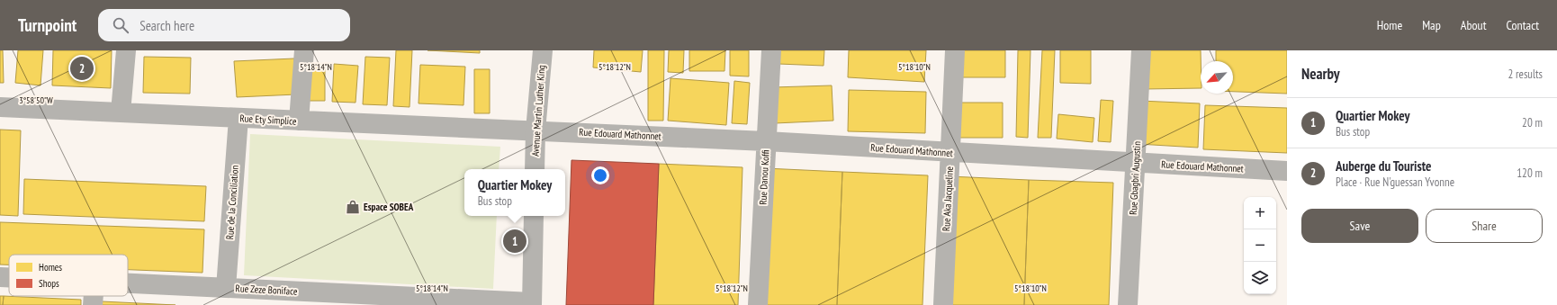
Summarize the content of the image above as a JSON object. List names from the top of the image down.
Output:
{
  "streets": {
    "street": [
      "Avenue Martin Luther King",
      "Rue Ety Simplice",
      "Rue Edouard Mathonnet",
      "Rue Danou Koffi",
      "Rue Gbagbri Augustin",
      "Rue Aka Jacqueline",
      "Rue de la Conciliation",
      "Rue Zeze Boniface"
    ]
  },
  "crossings": [
    ["Avenue Martin Luther King", "Rue Ety Simplice"],
    ["Avenue Martin Luther King", "Rue Edouard Mathonnet"],
    ["Rue Ety Simplice", "Rue Edouard Mathonnet"],
    ["Rue Ety Simplice", "Rue de la Conciliation"],
    ["Rue Edouard Mathonnet", "Rue Danou Koffi"],
    ["Rue Edouard Mathonnet", "Rue Gbagbri Augustin"],
    ["Rue Edouard Mathonnet", "Rue Aka Jacqueline"],
    ["Rue de la Conciliation", "Rue Zeze Boniface"]
  ],
  "places": {
    "shop": ["Espace SOBEA"]
  },
  "legend": ["Homes", "Shops"],
  "north": "bottom left",
  "page": {
    "header": "Turnpoint",
    "search": "Search here",
    "nav": [
      "Home",
      "Map",
      "About",
      "Contact"
    ],
    "heading": ["Nearby", "2 results"],
    "pins": ["2", "1"],
    "list": [
      {
        "mark": "1",
        "name": "Quartier Mokey",
        "note": "Bus stop",
        "value": "20 m"
      },
      {
        "mark": "2",
        "name": "Auberge du Touriste",
        "note": "Place · Rue N'guessan Yvonne",
        "value": "120 m"
      }
    ],
    "popup": ["Quartier Mokey", "Bus stop"],
    "map_buttons": ["+", "−"],
    "buttons": ["Save", "Share"]
  },
  "coordinates": [
    "5°18'14\"N",
    "5°18'12\"N",
    "5°18'10\"N",
    "3°58'50\"W"
  ]
}
